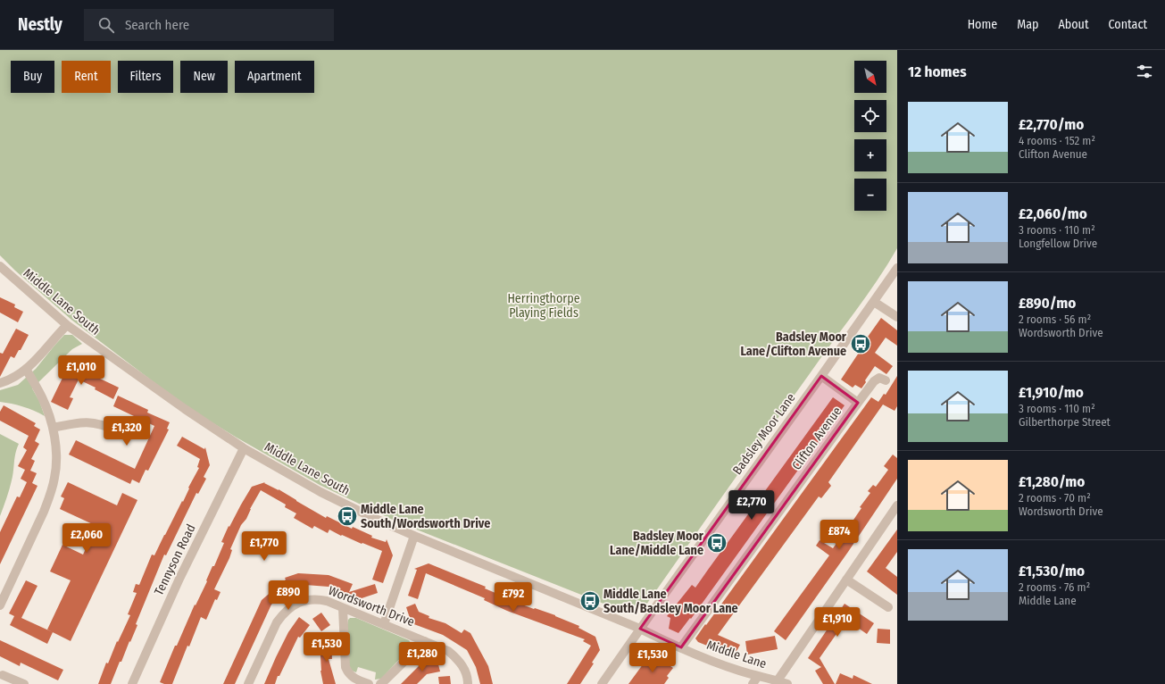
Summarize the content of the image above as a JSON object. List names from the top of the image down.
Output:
{
  "streets": {
    "street": [
      "Middle Lane South",
      "Badsley Moor Lane",
      "Clifton Avenue",
      "Tennyson Road",
      "Wordsworth Drive",
      "Middle Lane"
    ]
  },
  "crossings": [
    ["Middle Lane South", "Badsley Moor Lane"],
    ["Middle Lane South", "Tennyson Road"],
    ["Middle Lane South", "Middle Lane"],
    ["Badsley Moor Lane", "Clifton Avenue"],
    ["Badsley Moor Lane", "Middle Lane"],
    ["Clifton Avenue", "Middle Lane"]
  ],
  "parks": ["Herringthorpe Playing Fields"],
  "places": {
    "bus stop": [
      "Badsley Moor Lane/Clifton Avenue",
      "Middle Lane South/Wordsworth Drive",
      "Badsley Moor Lane/Middle Lane",
      "Middle Lane South/Badsley Moor Lane"
    ]
  },
  "north": "bottom right",
  "page": {
    "header": "Nestly",
    "search": "Search here",
    "nav": [
      "Home",
      "Map",
      "About",
      "Contact"
    ],
    "heading": "12 homes",
    "map_buttons": ["+", "−"],
    "chip": [
      "Buy",
      "Rent",
      "Filters",
      "New",
      "Apartment"
    ],
    "list": [
      {
        "name": "£2,770/mo",
        "note": "4 rooms · 152 m² · Clifton Avenue"
      },
      {
        "name": "£2,060/mo",
        "note": "3 rooms · 110 m² · Longfellow Drive"
      },
      {
        "name": "£890/mo",
        "note": "2 rooms · 56 m² · Wordsworth Drive"
      },
      {
        "name": "£1,910/mo",
        "note": "3 rooms · 110 m² · Gilberthorpe Street"
      },
      {
        "name": "£1,280/mo",
        "note": "2 rooms · 70 m² · Wordsworth Drive"
      },
      {
        "name": "£1,530/mo",
        "note": "2 rooms · 76 m² · Middle Lane"
      }
    ],
    "price": [
      "£1,010",
      "£1,320",
      "£2,770",
      "£874",
      "£2,060",
      "£1,770",
      "£890",
      "£792",
      "£1,910",
      "£1,530",
      "£1,280",
      "£1,530"
    ]
  }
}
